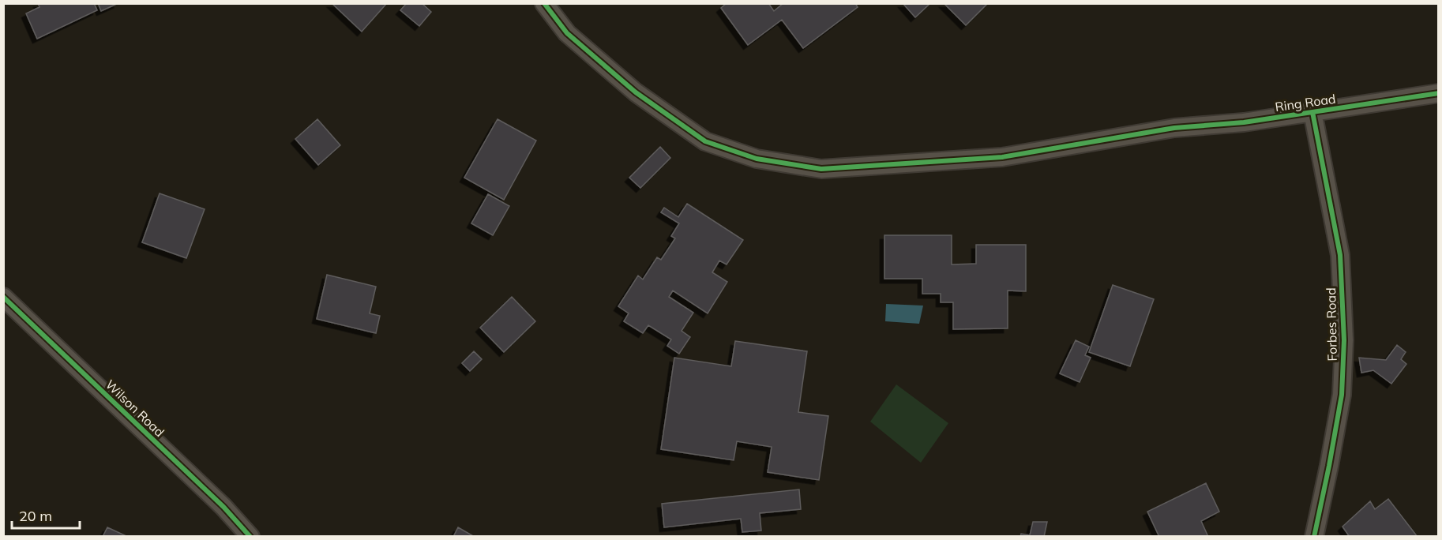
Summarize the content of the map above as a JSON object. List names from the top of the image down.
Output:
{
  "streets": {
    "street": ["Ring Road", "Forbes Road", "Wilson Road"]
  },
  "crossings": [
    ["Ring Road", "Forbes Road"]
  ],
  "scale_bar": "20 m"
}
